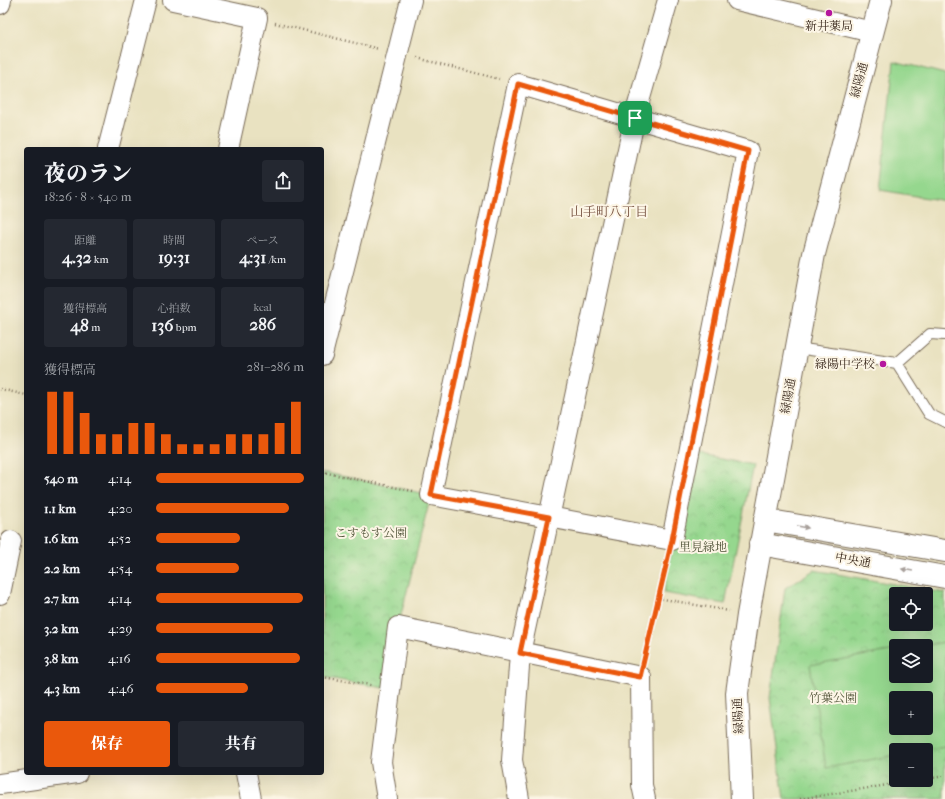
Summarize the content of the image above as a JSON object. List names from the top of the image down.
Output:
{
  "streets": {
    "street": ["緑陽通", "中央通"]
  },
  "crossings": [
    ["緑陽通", "中央通"]
  ],
  "districts": ["山手町八丁目"],
  "parks": ["こすもす公園", "里見緑地", "竹葉公園"],
  "places": ["新井薬局", "緑陽中学校"],
  "page": {
    "heading": ["夜のラン", "18:26 · 8 × 540 m"],
    "stats": [
      ["距離", "4.32 km"],
      ["時間", "19:31"],
      ["ペース", "4:31 /km"],
      ["獲得標高", "48 m"],
      ["心拍数", "136 bpm"],
      ["kcal", "286"]
    ],
    "chart": ["獲得標高", "281–286 m"],
    "list": [
      {
        "name": "540 m",
        "note": "4:14"
      },
      {
        "name": "1.1 km",
        "note": "4:20"
      },
      {
        "name": "1.6 km",
        "note": "4:52"
      },
      {
        "name": "2.2 km",
        "note": "4:54"
      },
      {
        "name": "2.7 km",
        "note": "4:14"
      },
      {
        "name": "3.2 km",
        "note": "4:29"
      },
      {
        "name": "3.8 km",
        "note": "4:16"
      },
      {
        "name": "4.3 km",
        "note": "4:46"
      }
    ],
    "map_buttons": ["+", "−"],
    "buttons": ["保存", "共有"]
  }
}
